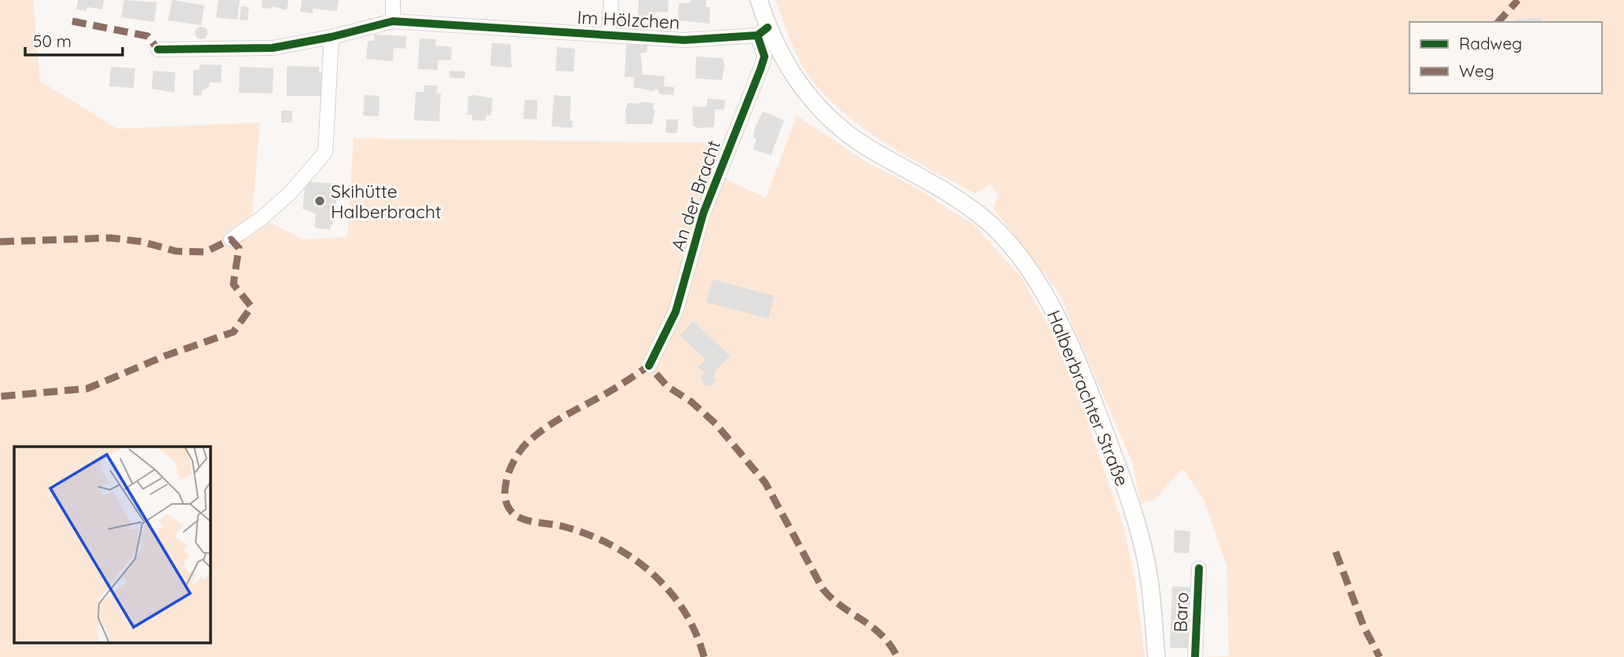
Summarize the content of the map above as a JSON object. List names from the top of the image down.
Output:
{
  "streets": {
    "main road": ["Halberbrachter Straße"],
    "street": ["Im Hölzchen", "An der Bracht", "Baro"]
  },
  "crossings": [
    ["Im Hölzchen", "An der Bracht"],
    ["Im Hölzchen", "Halberbrachter Straße"],
    ["An der Bracht", "Halberbrachter Straße"]
  ],
  "places": ["Skihütte Halberbracht"],
  "legend": ["Radweg", "Weg"],
  "scale_bar": "50 m"
}
